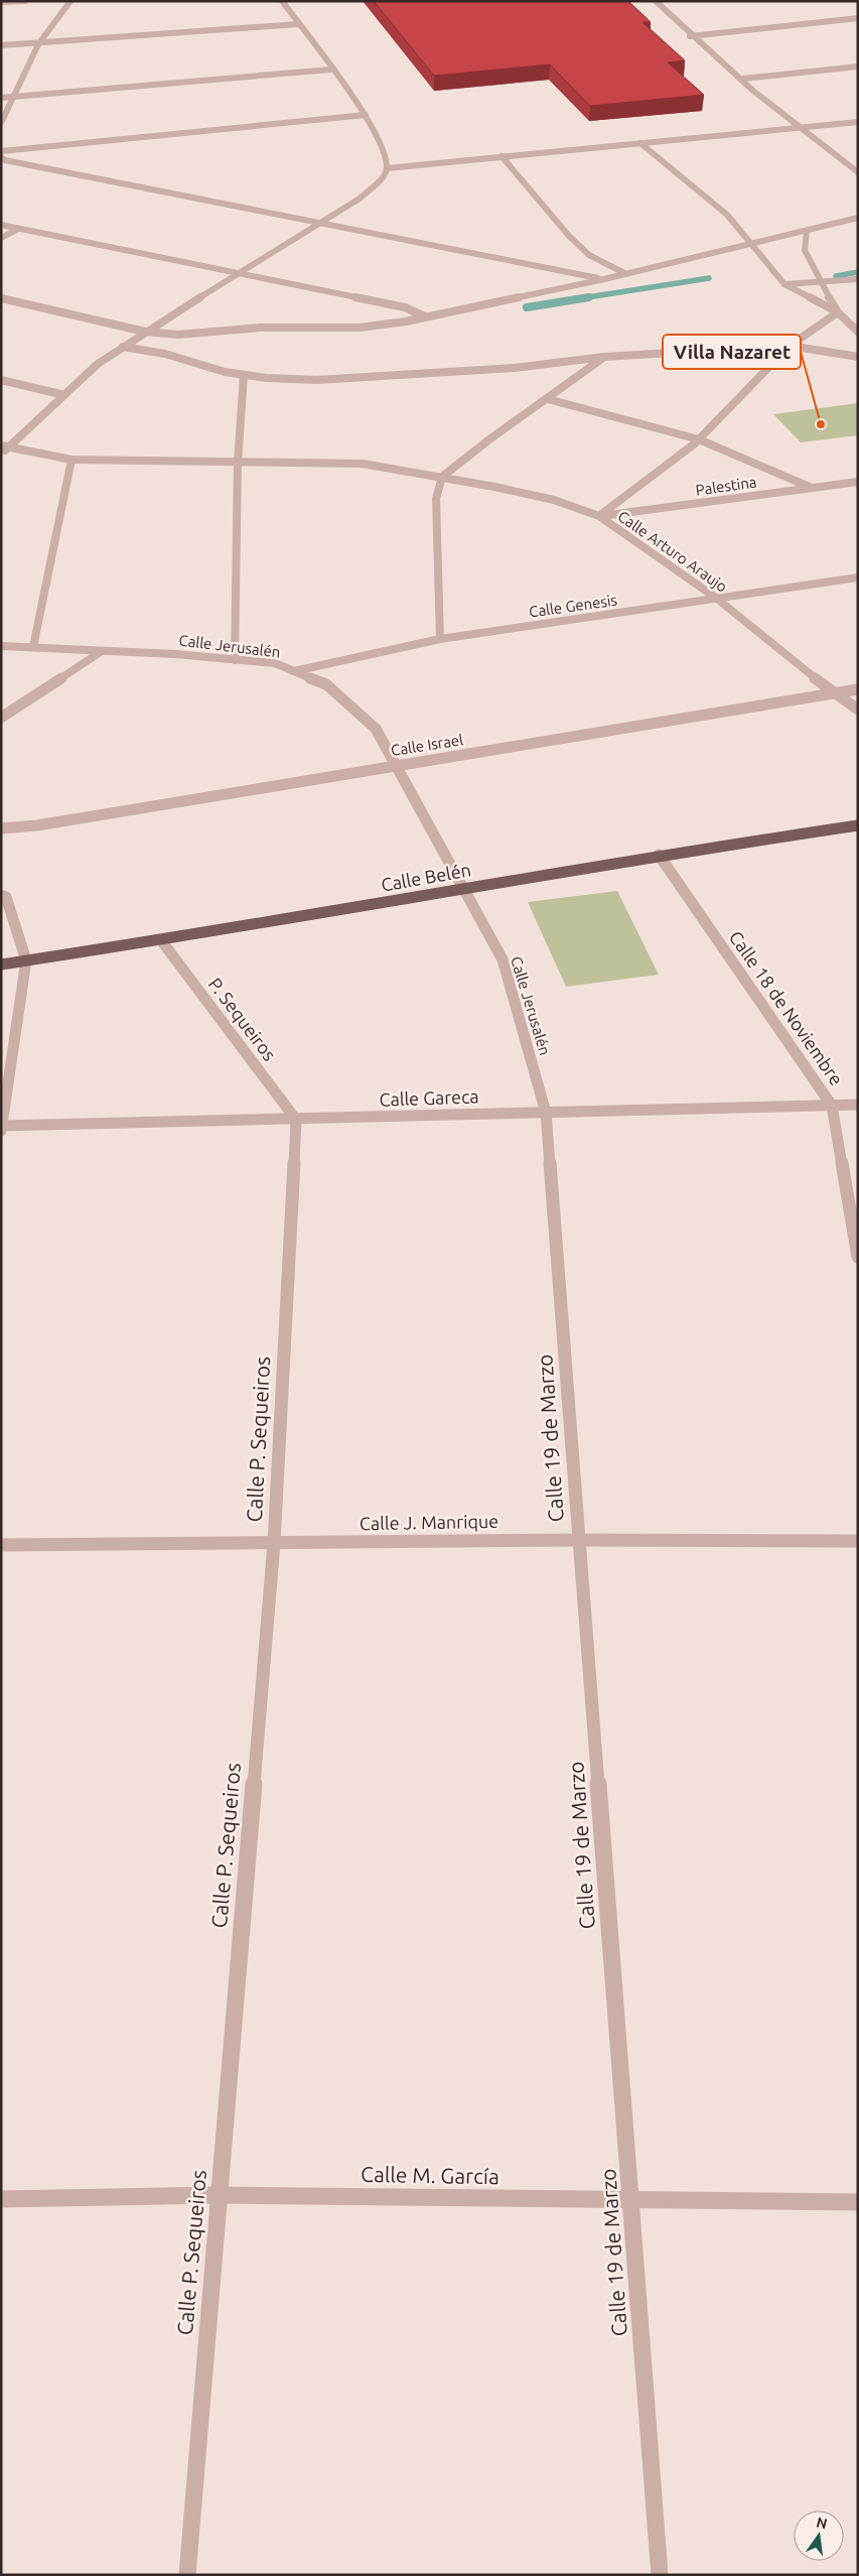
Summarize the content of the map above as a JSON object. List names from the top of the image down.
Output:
{
  "streets": {
    "main road": ["Calle Belén"],
    "street": [
      "Palestina",
      "Calle Arturo Araujo",
      "Calle Genesis",
      "Calle Jerusalén",
      "Calle Israel",
      "Calle 18 de Noviembre",
      "P. Sequeiros",
      "Calle Gareca",
      "Calle 19 de Marzo",
      "Calle P. Sequeiros",
      "Calle J. Manrique",
      "Calle M. García"
    ]
  },
  "crossings": [
    ["Palestina", "Calle Arturo Araujo"],
    ["Calle Arturo Araujo", "Calle Genesis"],
    ["Calle Arturo Araujo", "Calle Israel"],
    ["Calle Genesis", "Calle Jerusalén"],
    ["Calle Jerusalén", "Calle Israel"],
    ["Calle Jerusalén", "Calle Belén"],
    ["Calle Jerusalén", "Calle Gareca"],
    ["Calle Jerusalén", "Calle 19 de Marzo"],
    ["Calle Belén", "Calle 18 de Noviembre"],
    ["Calle Belén", "P. Sequeiros"],
    ["Calle 18 de Noviembre", "Calle Gareca"],
    ["P. Sequeiros", "Calle Gareca"],
    ["P. Sequeiros", "Calle P. Sequeiros"],
    ["Calle Gareca", "Calle 19 de Marzo"],
    ["Calle Gareca", "Calle P. Sequeiros"],
    ["Calle 19 de Marzo", "Calle J. Manrique"],
    ["Calle 19 de Marzo", "Calle M. García"],
    ["Calle P. Sequeiros", "Calle J. Manrique"],
    ["Calle P. Sequeiros", "Calle M. García"]
  ],
  "places": ["Villa Nazaret"],
  "north": "top"
}
